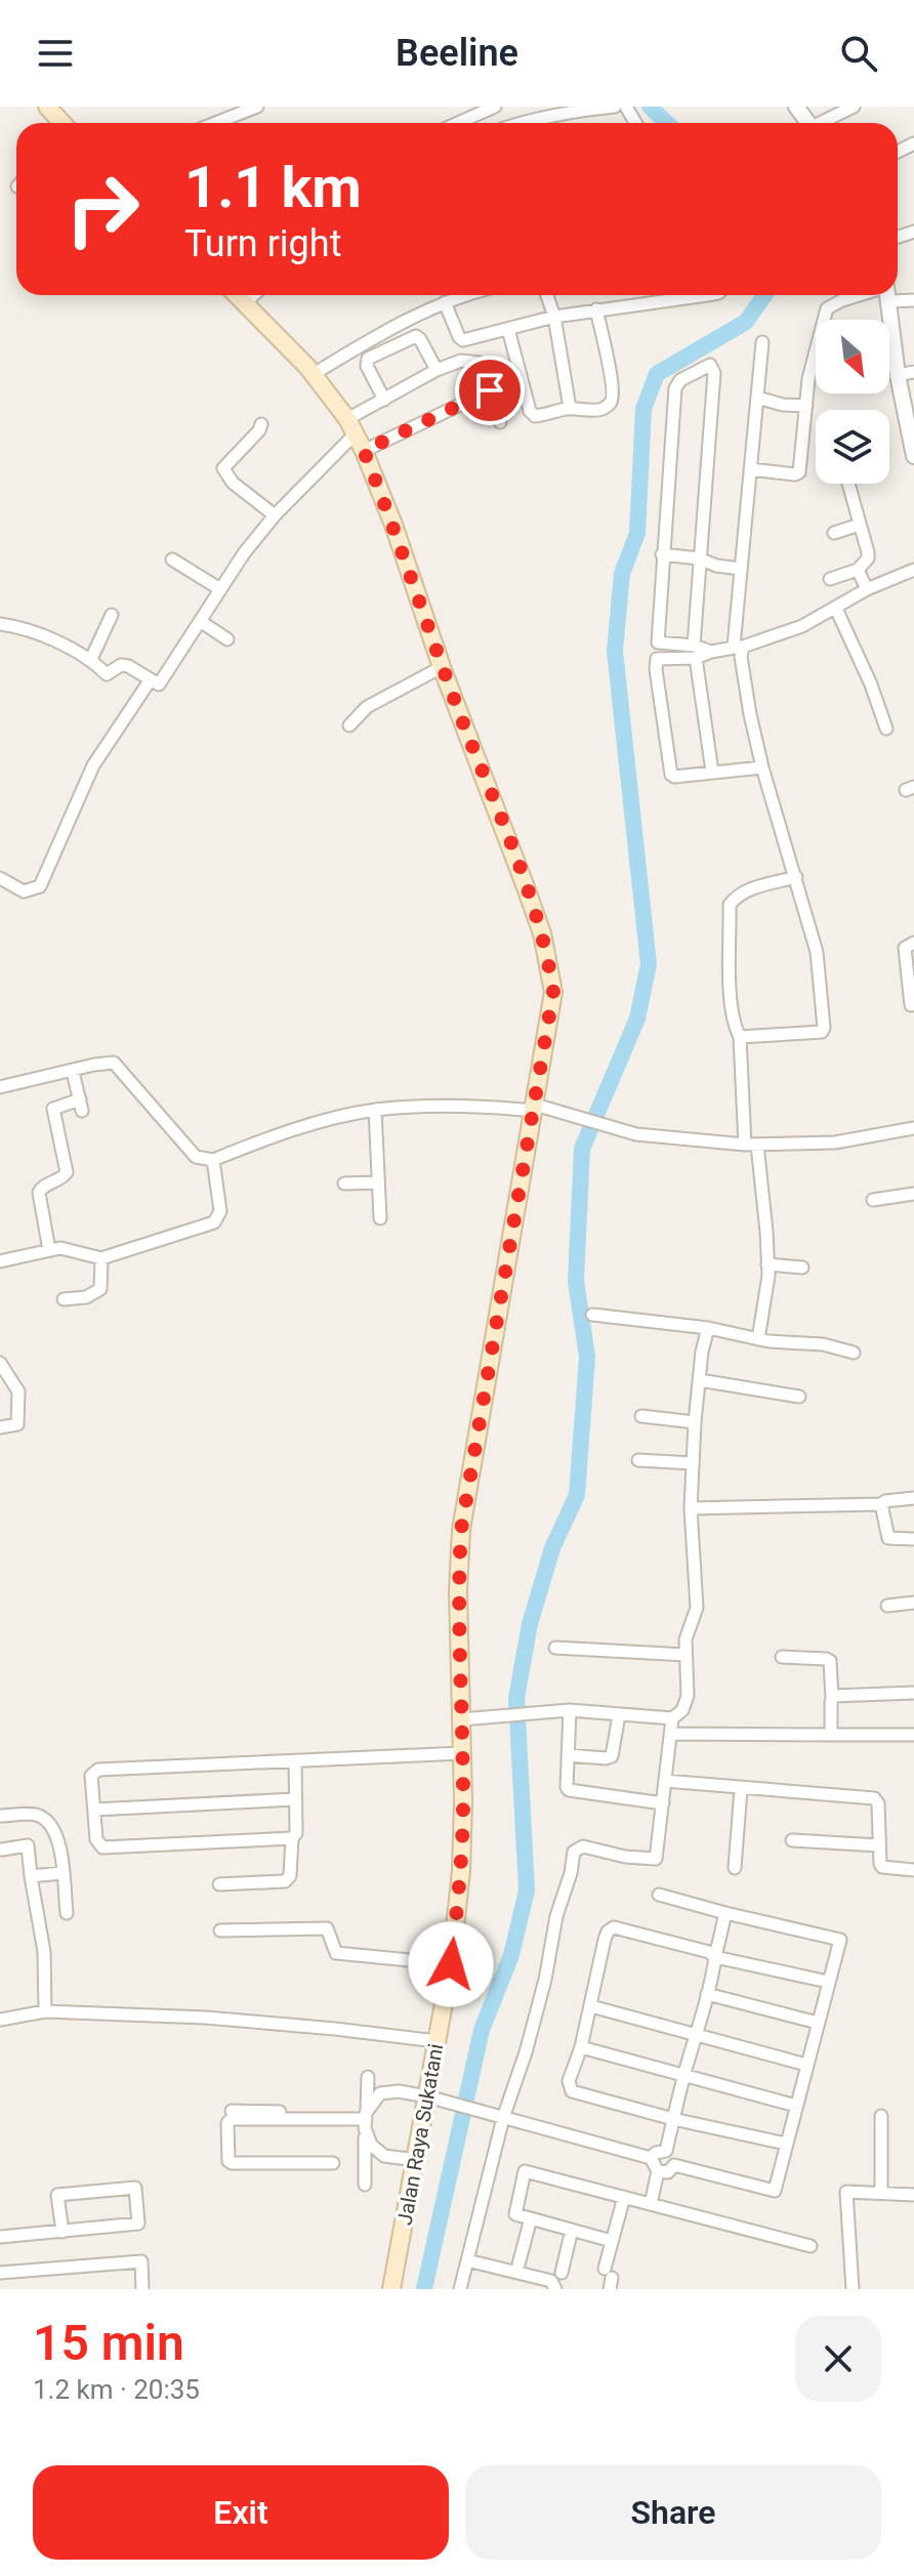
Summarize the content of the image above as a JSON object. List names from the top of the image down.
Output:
{
  "streets": {
    "main road": ["Jalan Raya Sukatani"]
  },
  "north": "bottom right",
  "page": {
    "header": "Beeline",
    "turn": ["1.1 km", "Turn right"],
    "heading": ["15 min", "1.2 km · 20:35"],
    "buttons": ["Exit", "Share"]
  }
}
